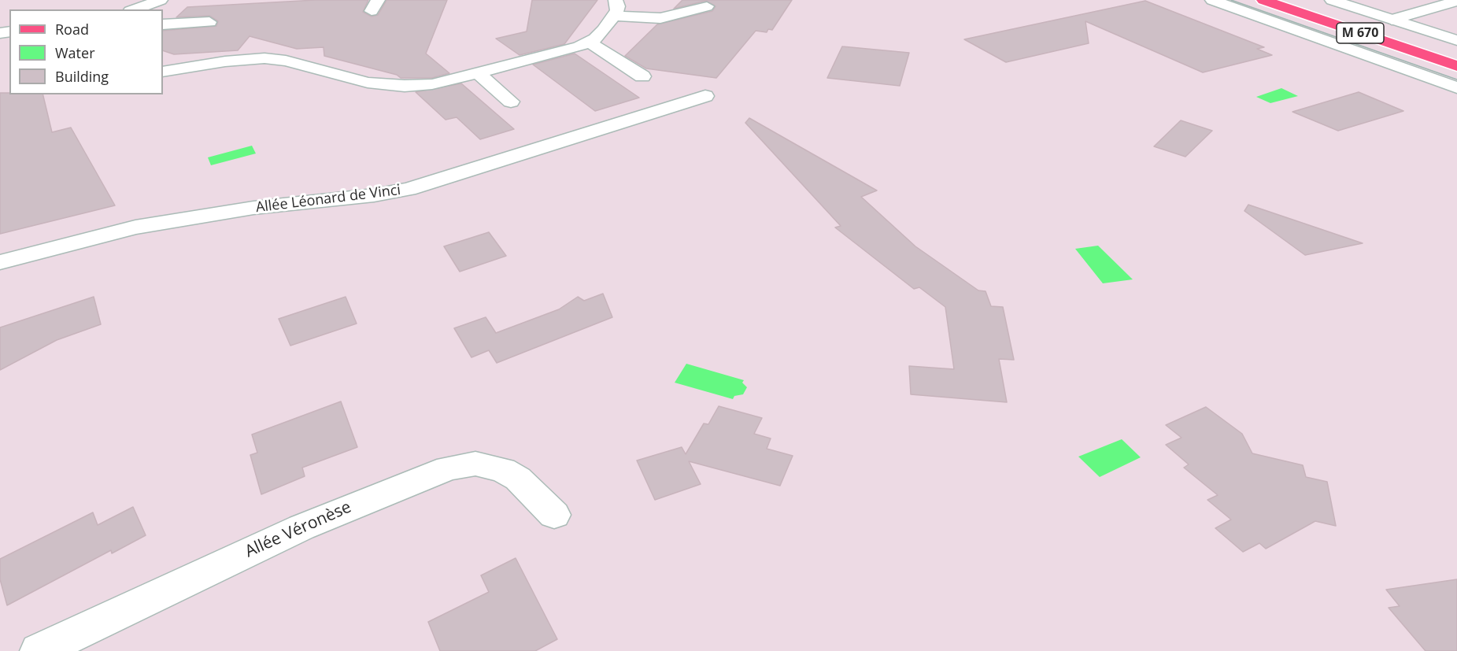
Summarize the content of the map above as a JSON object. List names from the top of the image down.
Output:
{
  "streets": {
    "main road": ["M 670"],
    "street": ["Allée Léonard de Vinci", "Allée Véronèse"]
  },
  "legend": ["Road", "Water", "Building"]
}
